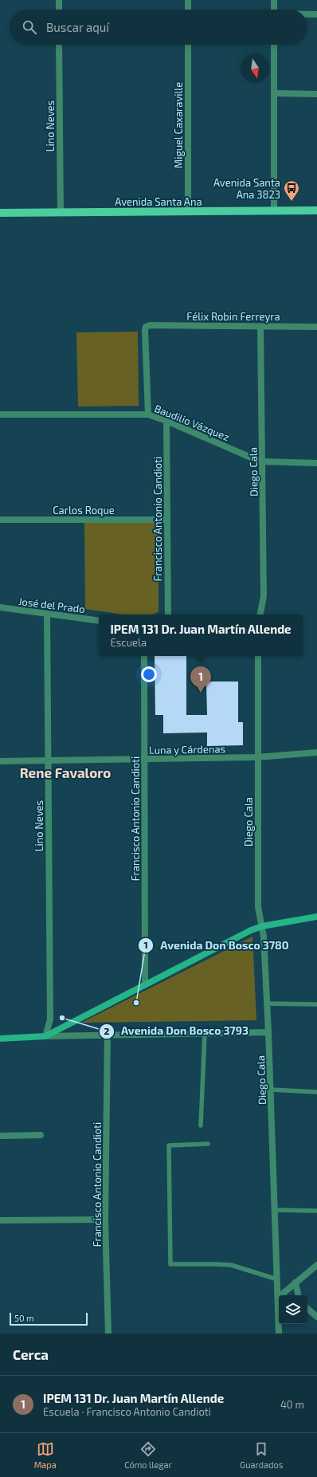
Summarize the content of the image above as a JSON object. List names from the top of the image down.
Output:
{
  "streets": {
    "main road": ["Avenida Santa Ana"],
    "street": [
      "Miguel Caxaraville",
      "Lino Neves",
      "Félix Robin Ferreyra",
      "Baudilio Vázquez",
      "Diego Cala",
      "Carlos Roque",
      "Francisco Antonio Candioti",
      "José del Prado",
      "Luna y Cárdenas"
    ]
  },
  "crossings": [
    ["Miguel Caxaraville", "Avenida Santa Ana"],
    ["Lino Neves", "Avenida Santa Ana"],
    ["Lino Neves", "José del Prado"],
    ["Lino Neves", "Luna y Cárdenas"],
    ["Félix Robin Ferreyra", "Baudilio Vázquez"],
    ["Félix Robin Ferreyra", "Diego Cala"],
    ["Baudilio Vázquez", "Diego Cala"],
    ["Baudilio Vázquez", "Francisco Antonio Candioti"],
    ["Diego Cala", "Luna y Cárdenas"],
    ["Carlos Roque", "Francisco Antonio Candioti"],
    ["Francisco Antonio Candioti", "Luna y Cárdenas"]
  ],
  "districts": ["Rene Favaloro"],
  "places": {
    "bus stop": ["Avenida Santa Ana 3823"],
    "other": ["Avenida Don Bosco 3780", "Avenida Don Bosco 3793"]
  },
  "scale_bar": "50 m",
  "north": "bottom",
  "page": {
    "search": "Buscar aquí",
    "popup": ["IPEM 131 Dr. Juan Martín Allende", "Escuela"],
    "pins": "1",
    "scale": "50 m",
    "heading": "Cerca",
    "list": [
      {
        "mark": "1",
        "name": "IPEM 131 Dr. Juan Martín Allende",
        "note": "Escuela · Francisco Antonio Candioti",
        "value": "40 m"
      }
    ],
    "nav": ["Mapa", "Cómo llegar", "Guardados"]
  }
}
